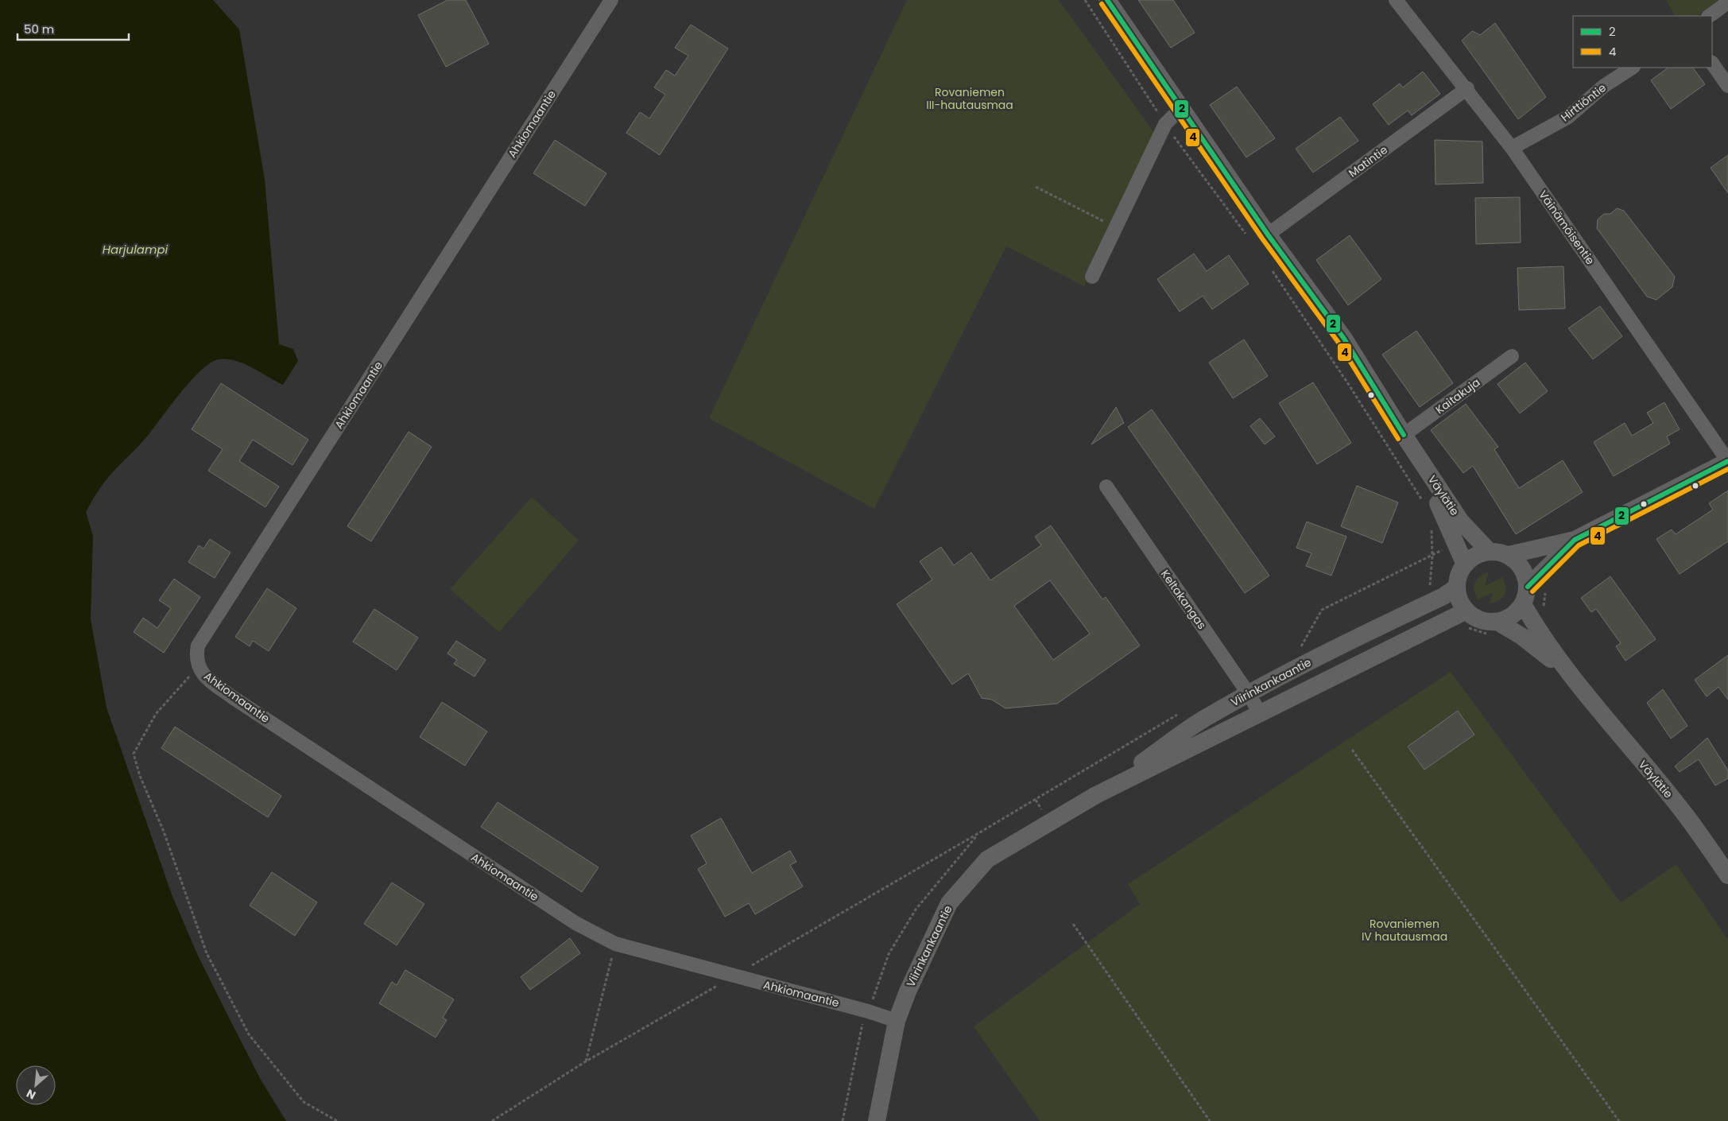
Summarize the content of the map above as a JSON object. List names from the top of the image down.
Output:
{
  "streets": {
    "street": [
      "Hirttiöntie",
      "Ahkiomaantie",
      "Matintie",
      "Väinämöisentie",
      "Kaitakuja",
      "Väylätie",
      "Keltakangas",
      "Viirinkankaantie"
    ]
  },
  "crossings": [
    ["Hirttiöntie", "Väinämöisentie"],
    ["Ahkiomaantie", "Viirinkankaantie"],
    ["Matintie", "Väinämöisentie"],
    ["Matintie", "Väylätie"],
    ["Kaitakuja", "Väylätie"],
    ["Väylätie", "Viirinkankaantie"],
    ["Keltakangas", "Viirinkankaantie"]
  ],
  "water": ["Harjulampi"],
  "parks": ["Rovaniemen III-hautausmaa", "Rovaniemen IV hautausmaa"],
  "lines": ["transit line 2", "transit line 4"],
  "legend": ["2", "4"],
  "scale_bar": "50 m",
  "north": "bottom left"
}
